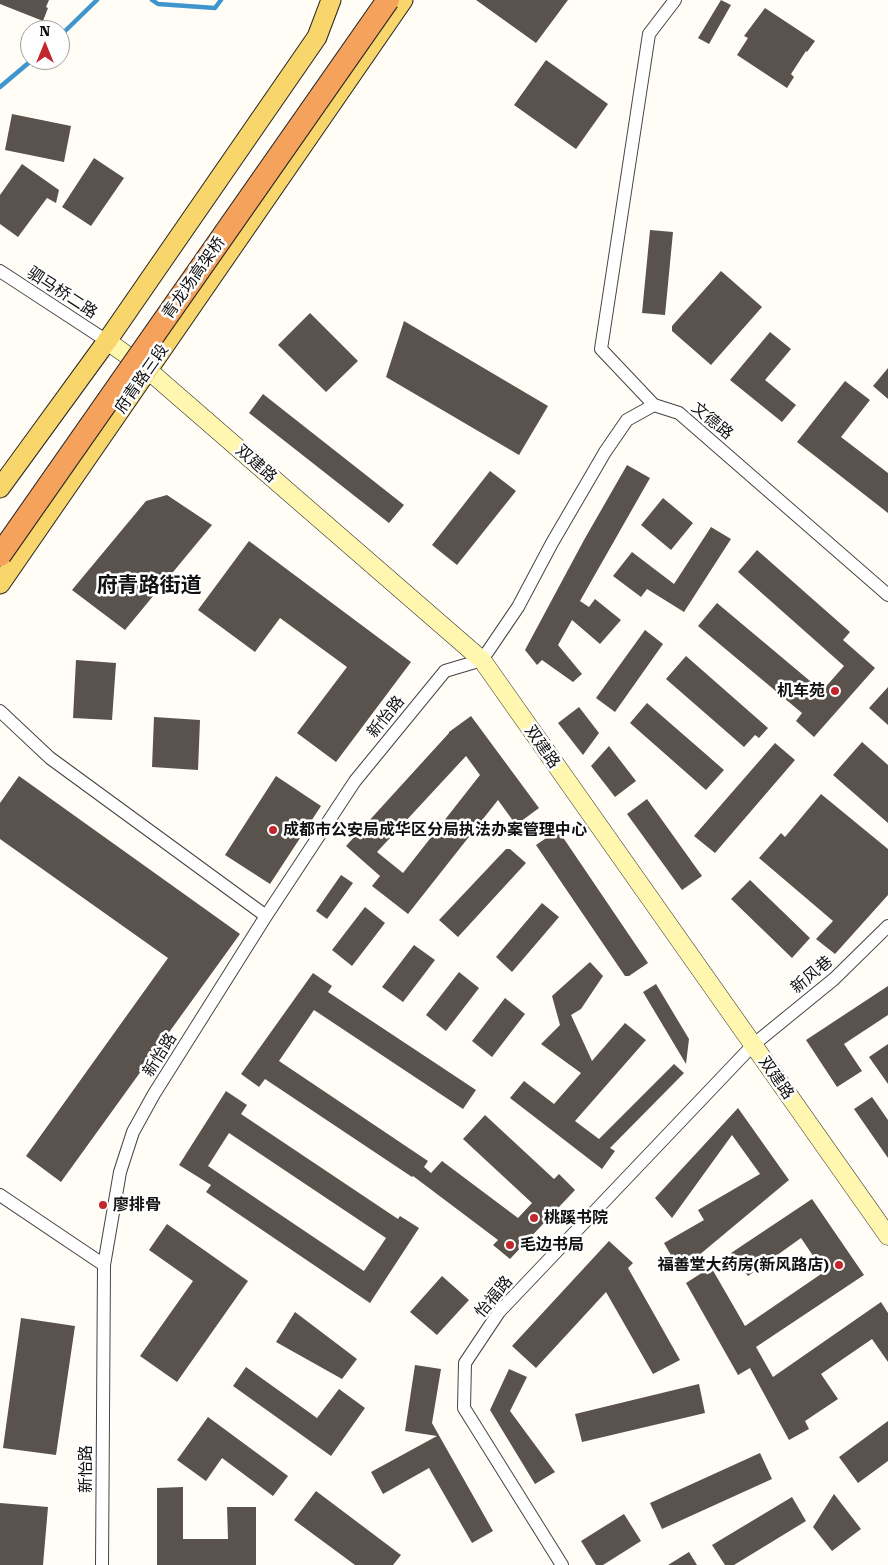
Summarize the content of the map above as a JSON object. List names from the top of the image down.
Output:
{
  "streets": {
    "highway": ["青龙场高架桥"],
    "main road": ["府青路三段"],
    "street": [
      "驷马桥二路",
      "文德路",
      "双建路",
      "新怡路",
      "新风巷",
      "怡福路"
    ]
  },
  "crossings": [
    ["驷马桥二路", "双建路"],
    ["府青路三段", "双建路"],
    ["双建路", "新怡路"],
    ["双建路", "新风巷"],
    ["双建路", "怡福路"],
    ["新风巷", "怡福路"]
  ],
  "districts": ["府青路街道"],
  "places": [
    "机车苑",
    "成都市公安局成华区分局执法办案管理中心",
    "廖排骨",
    "桃蹊书院",
    "毛边书局",
    "福善堂大药房(新风路店)"
  ],
  "north": "top"
}
